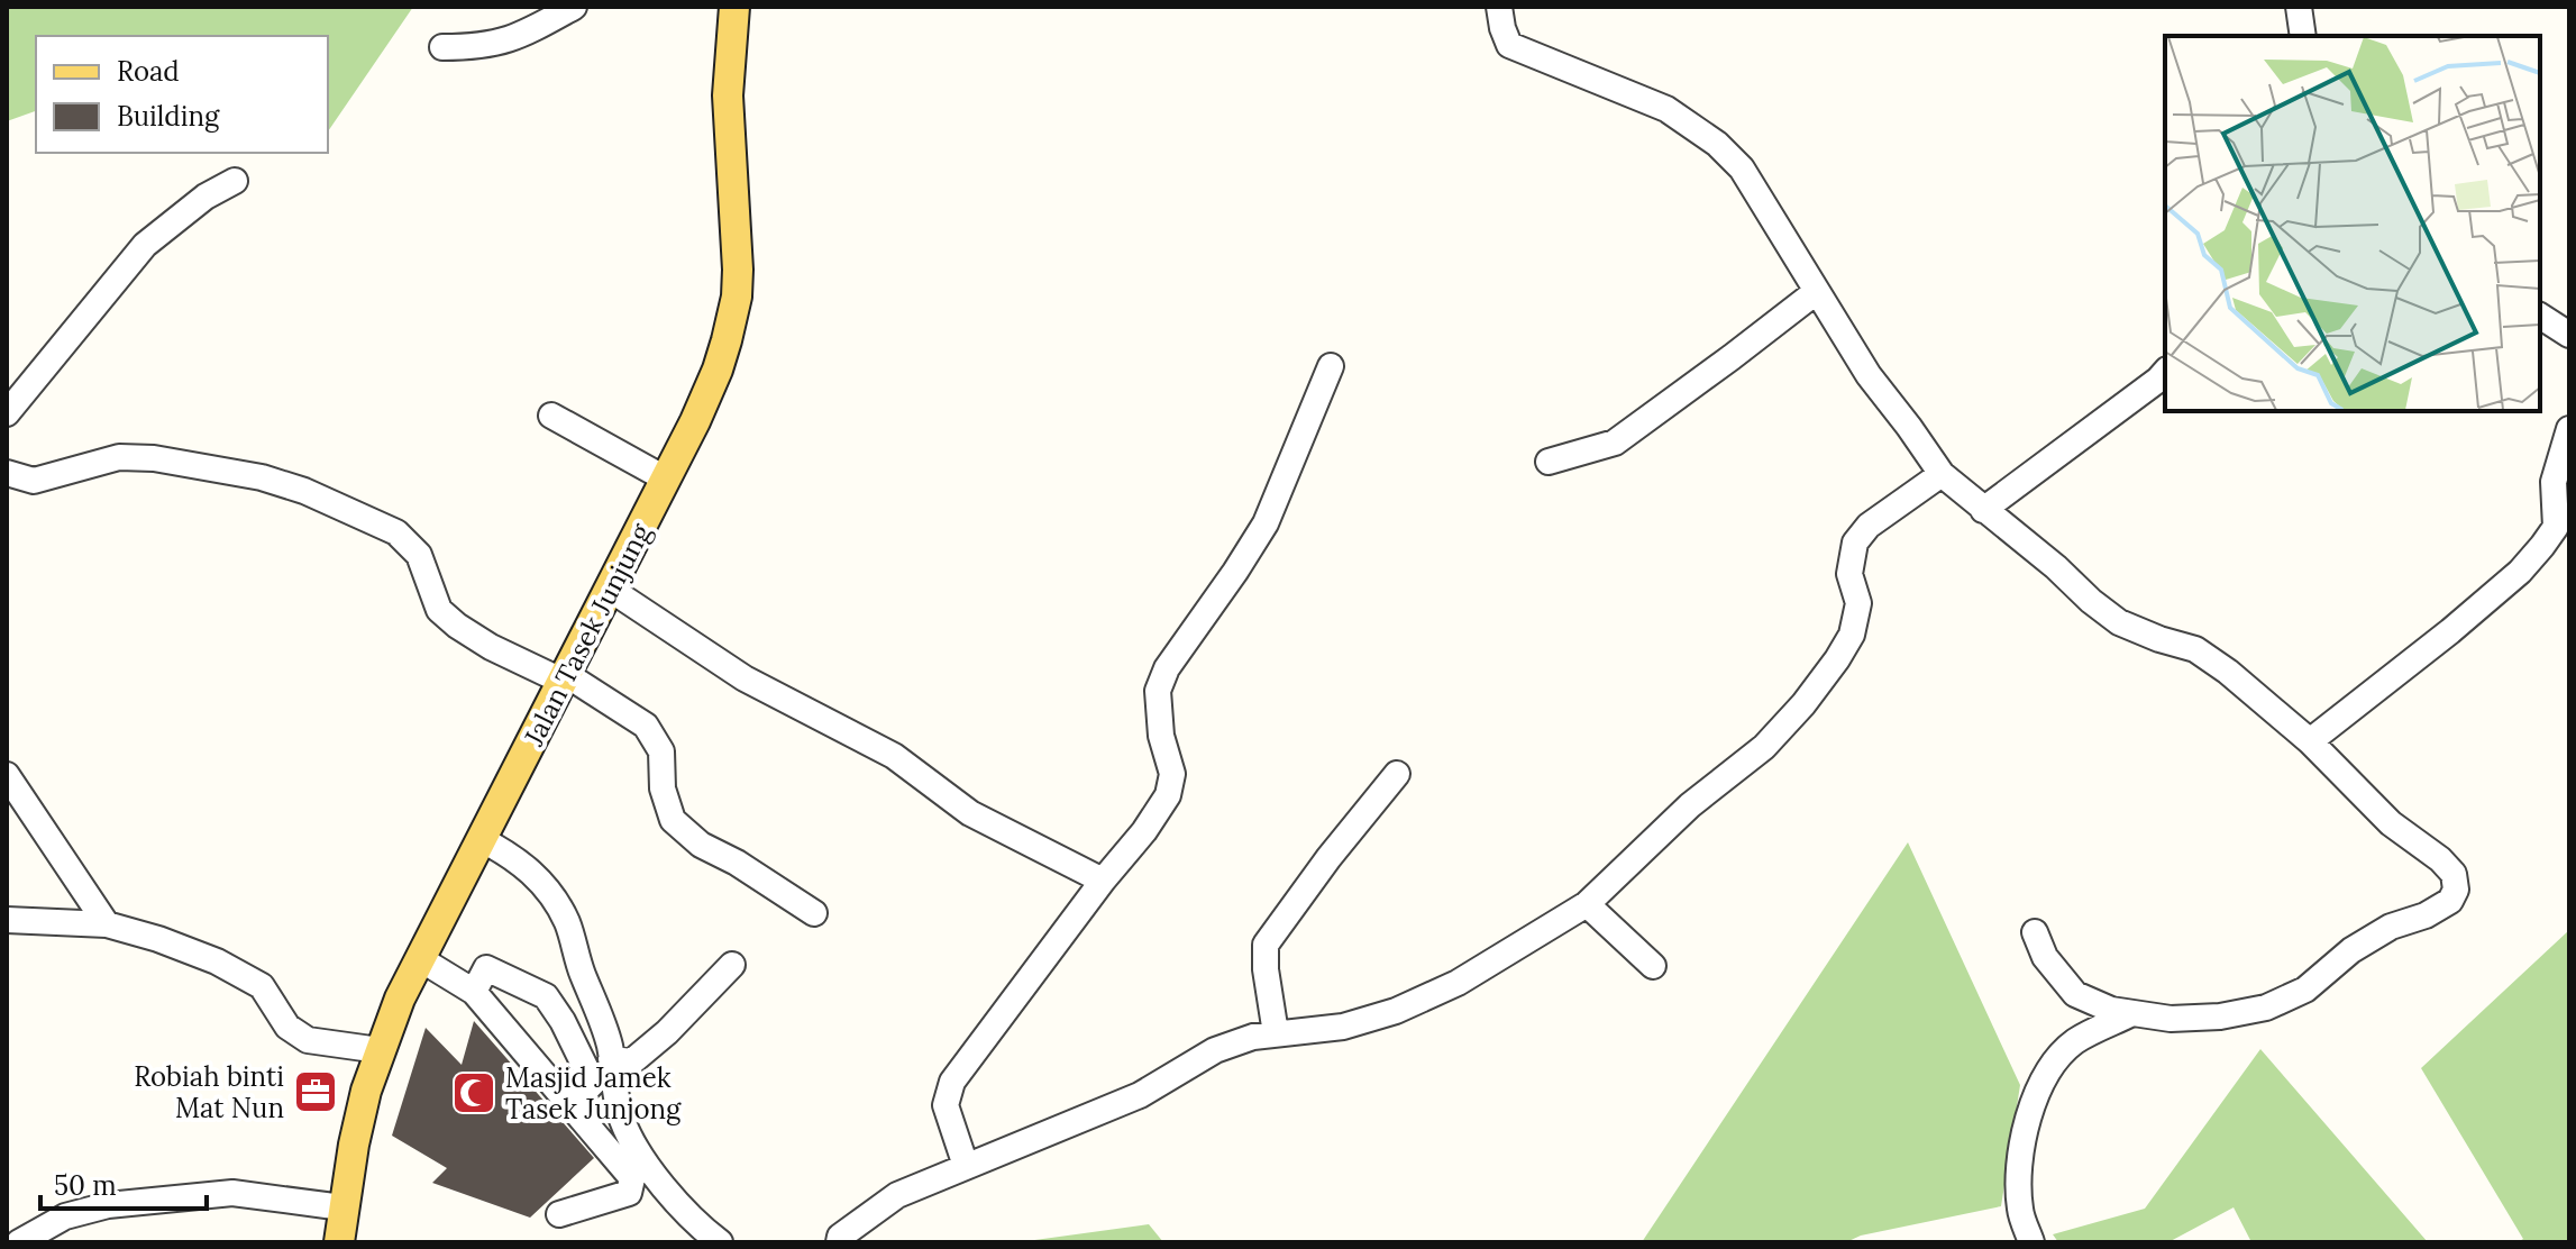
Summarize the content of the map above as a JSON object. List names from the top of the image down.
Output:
{
  "streets": {
    "main road": ["Jalan Tasek Junjung"]
  },
  "places": {
    "office": ["Robiah binti Mat Nun"],
    "mosque": ["Masjid Jamek Tasek Junjong"]
  },
  "legend": ["Road", "Building"],
  "scale_bar": "50 m"
}
